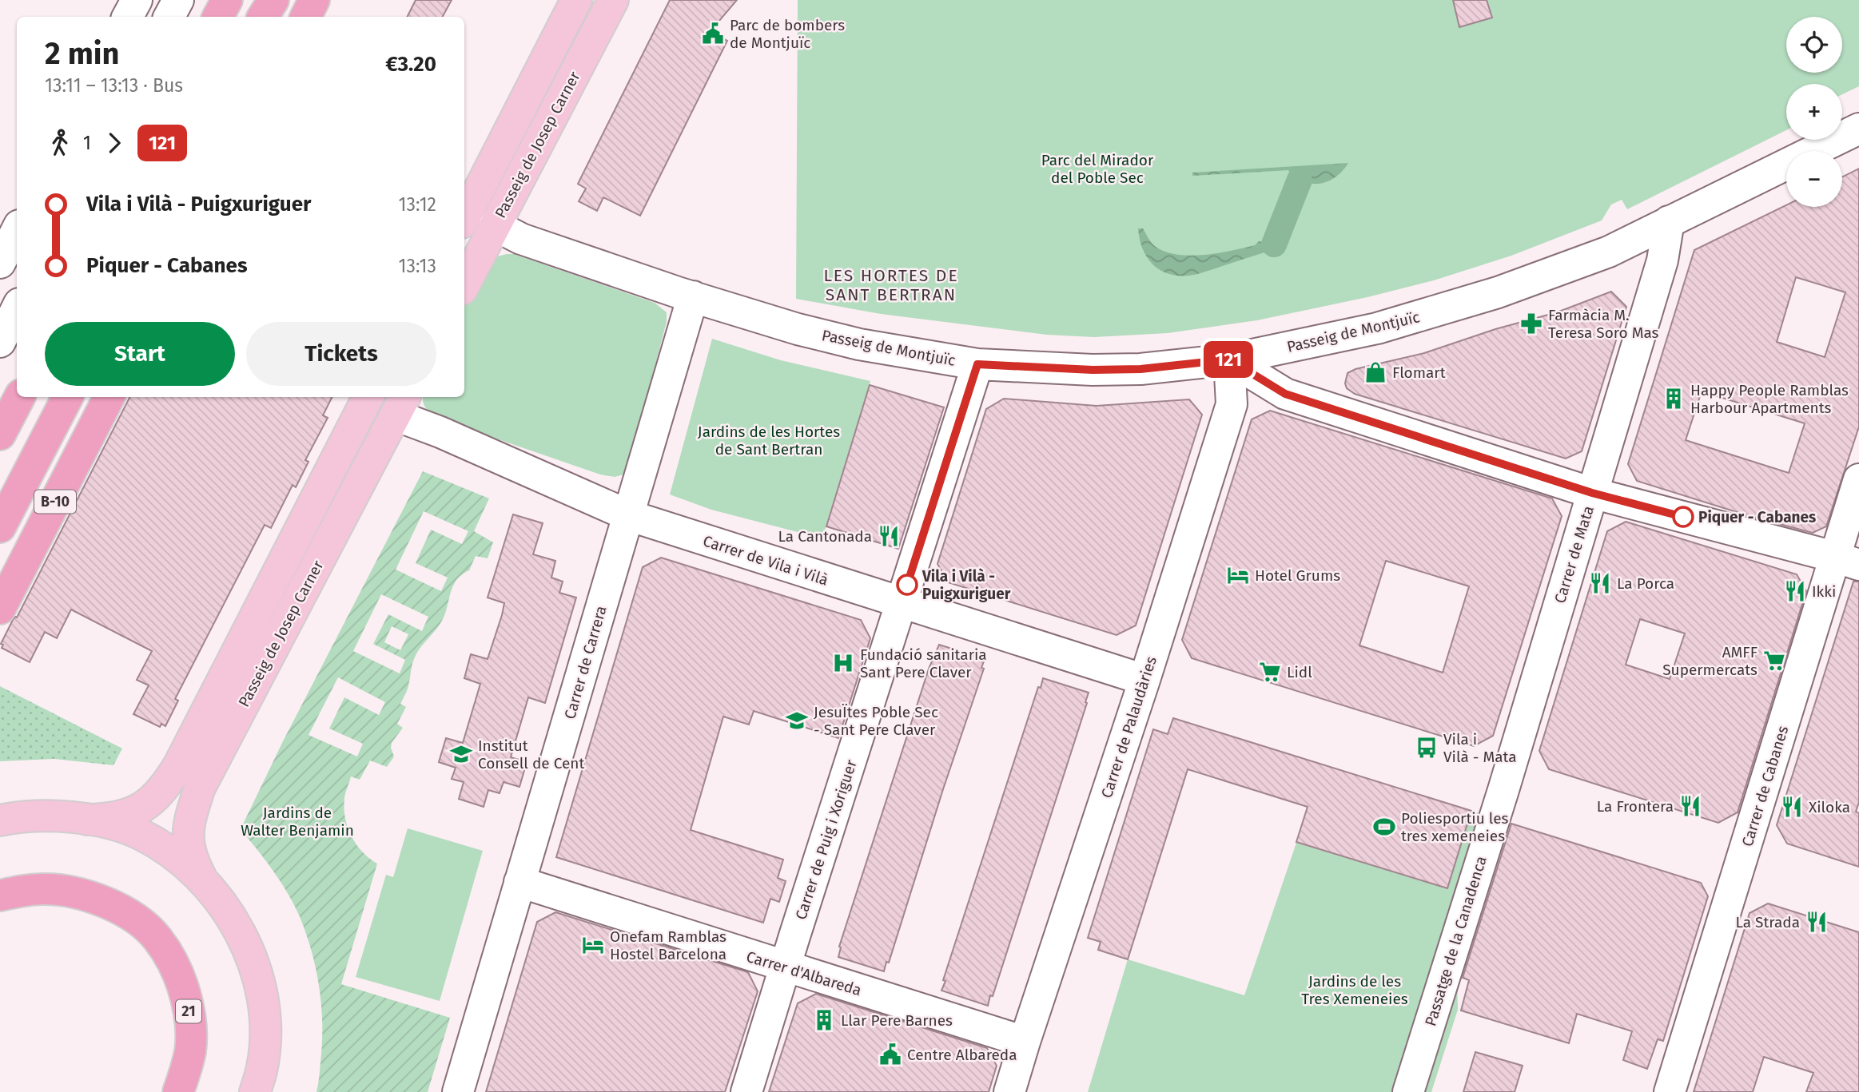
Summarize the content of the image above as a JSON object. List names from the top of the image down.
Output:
{
  "streets": {
    "highway": ["B-10", "21"],
    "main road": ["Passeig de Josep Carner"],
    "street": [
      "Passeig de Montjuïc",
      "Carrer de Mata",
      "Carrer de Vila i Vilà",
      "Carrer de Carrera",
      "Carrer de Palaudàries",
      "Carrer de Cabanes",
      "Carrer de Puig i Xoriguer",
      "Passatge de la Canadenca",
      "Carrer d'Albareda"
    ]
  },
  "crossings": [
    ["Passeig de Josep Carner", "Passeig de Montjuïc"],
    ["Passeig de Josep Carner", "Carrer de Vila i Vilà"],
    ["Passeig de Montjuïc", "Carrer de Mata"],
    ["Passeig de Montjuïc", "Carrer de Carrera"],
    ["Passeig de Montjuïc", "Carrer de Palaudàries"],
    ["Passeig de Montjuïc", "Carrer de Puig i Xoriguer"],
    ["Carrer de Mata", "Passatge de la Canadenca"],
    ["Carrer de Vila i Vilà", "Carrer de Carrera"],
    ["Carrer de Vila i Vilà", "Carrer de Palaudàries"],
    ["Carrer de Vila i Vilà", "Carrer de Puig i Xoriguer"],
    ["Carrer de Carrera", "Carrer d'Albareda"],
    ["Carrer de Palaudàries", "Carrer d'Albareda"],
    ["Carrer de Puig i Xoriguer", "Carrer d'Albareda"]
  ],
  "districts": ["LES HORTES DE SANT BERTRAN"],
  "parks": [
    "Parc del Mirador del Poble Sec",
    "Jardins de les Hortes de Sant Bertran",
    "Jardins de Walter Benjamin",
    "Jardins de les Tres Xemeneies"
  ],
  "places": {
    "public building": ["Parc de bombers de Montjuïc", "Centre Albareda"],
    "pharmacy": ["Farmàcia M. Teresa Soro Mas"],
    "shop": ["Flomart"],
    "building": ["Happy People Ramblas Harbour Apartments", "Llar Pere Barnes"],
    "other": ["Piquer - Cabanes", "Vila i Vilà - Puigxuriguer"],
    "restaurant": [
      "La Cantonada",
      "La Porca",
      "Ikki",
      "La Frontera",
      "Xiloka",
      "La Strada"
    ],
    "hotel": ["Hotel Grums", "Onefam Ramblas Hostel Barcelona"],
    "supermarket": ["AMFF Supermercats", "Lidl"],
    "hospital": ["Fundació sanitaria Sant Pere Claver"],
    "school or university": ["JesuÏtes Poble Sec - Sant Pere Claver", "Institut Consell de Cent"],
    "bus stop": ["Vila i Vilà - Mata"],
    "sports": ["Poliesportiu les tres xemeneies"]
  },
  "lines": ["bus line 121"],
  "page": {
    "on_map": "121",
    "map_buttons": ["+", "−"],
    "heading": ["2 min", "13:11 – 13:13 · Bus", "€3.20"],
    "legs": ["1", "121"],
    "list": [
      {
        "name": "Vila i Vilà - Puigxuriguer",
        "value": "13:12"
      },
      {
        "name": "Piquer - Cabanes",
        "value": "13:13"
      }
    ],
    "buttons": ["Start", "Tickets"]
  }
}
